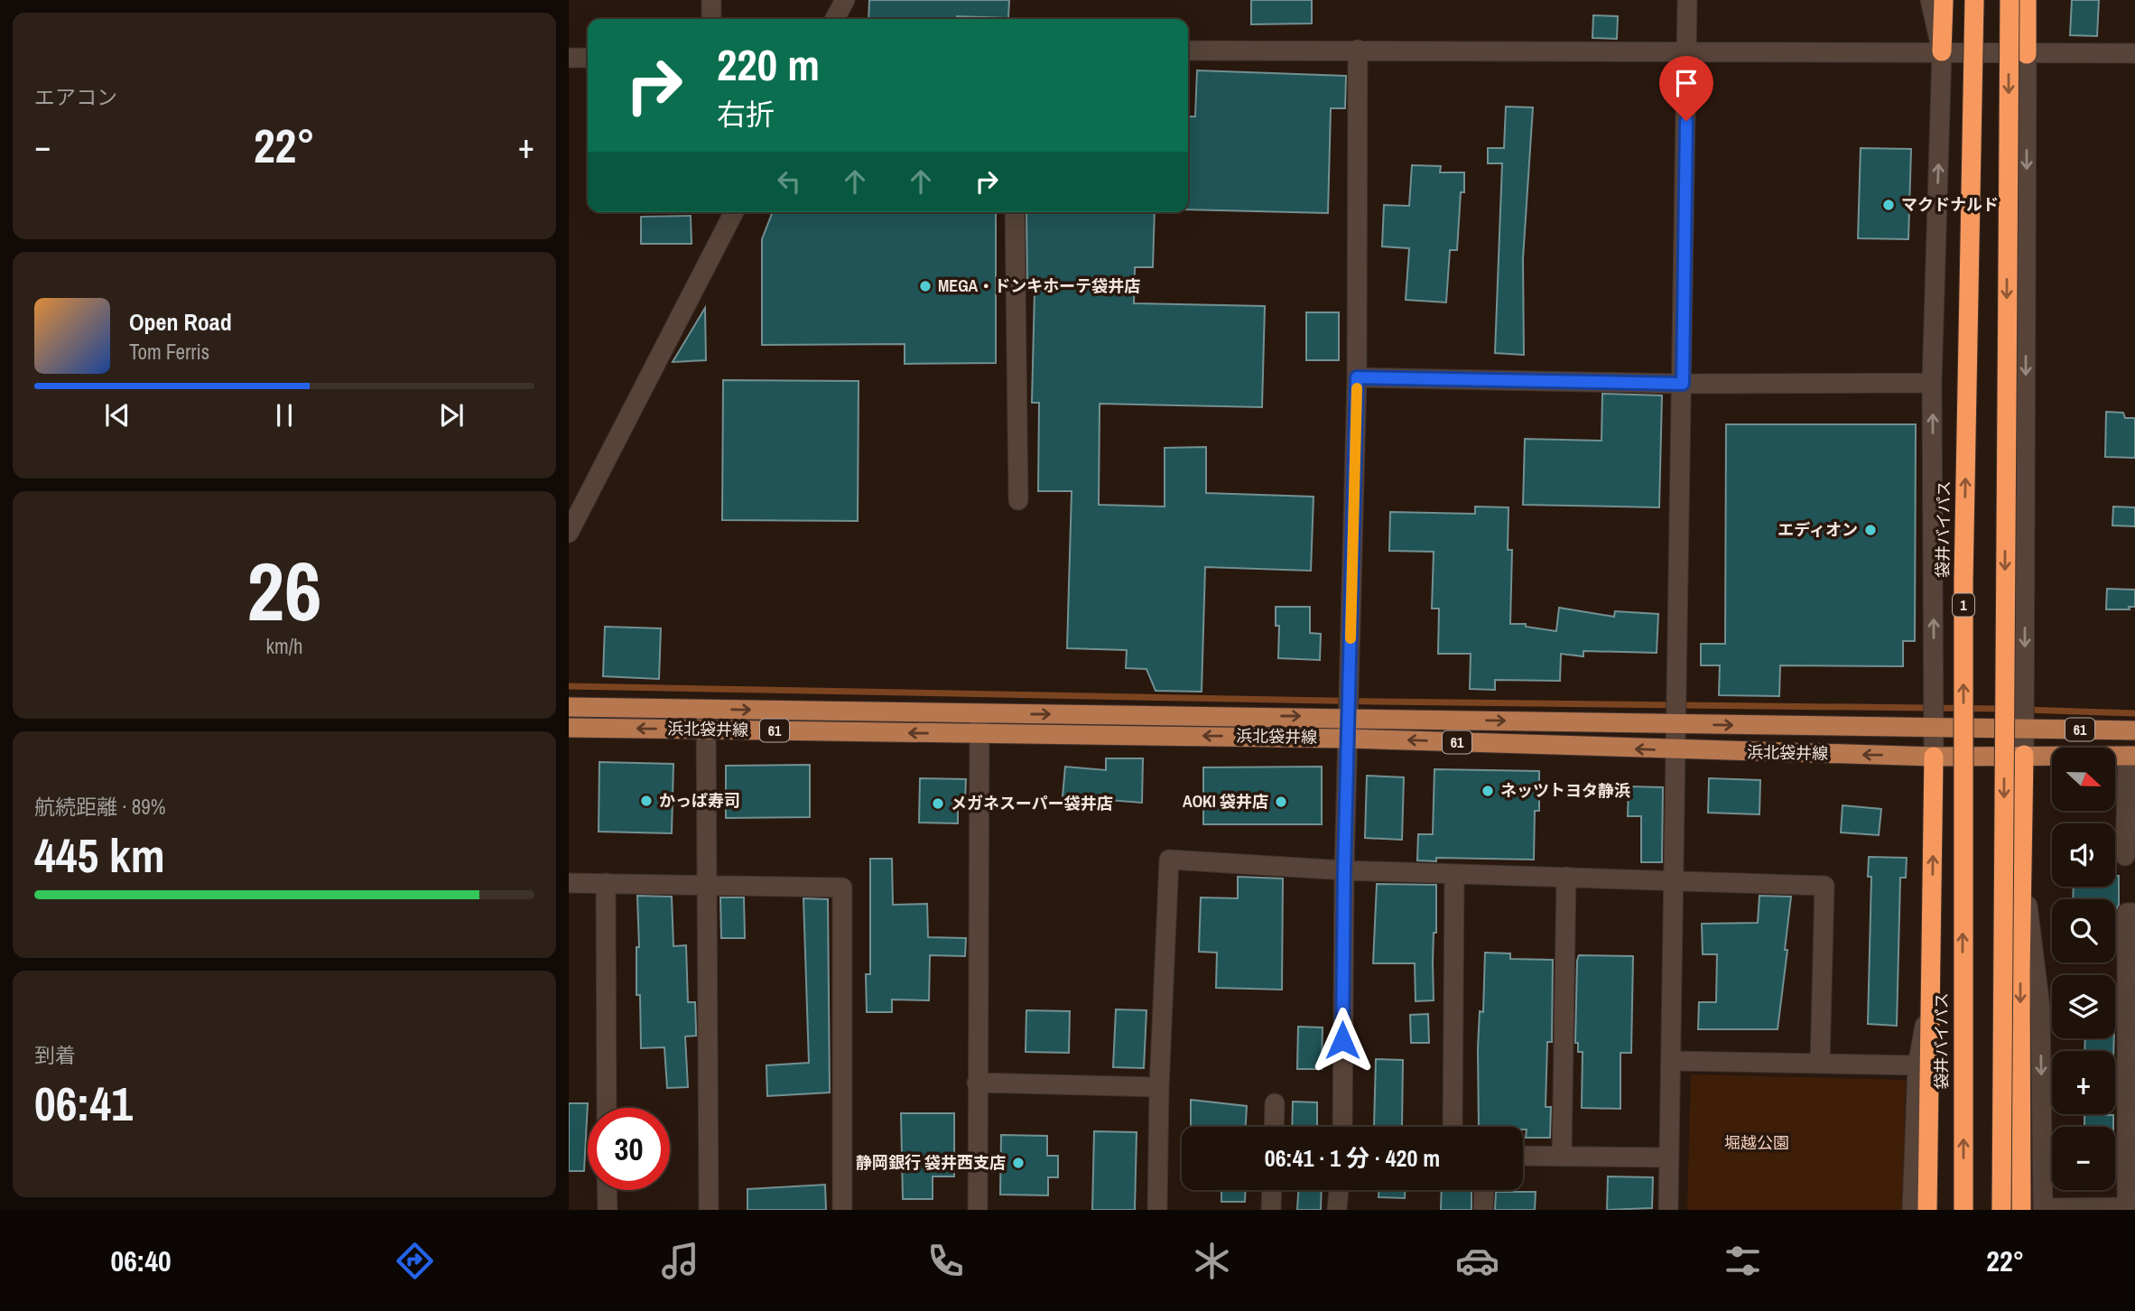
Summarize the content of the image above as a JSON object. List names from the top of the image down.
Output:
{
  "streets": {
    "highway": ["袋井バイパス", "1"],
    "main road": ["浜北袋井線", "61"]
  },
  "parks": ["堀越公園"],
  "places": [
    "マクドナルド",
    "MEGA・ドンキホーテ袋井店",
    "エディオン",
    "ネッツトヨタ静浜",
    "かっぱ寿司",
    "AOKI 袋井店",
    "メガネスーパー袋井店",
    "静岡銀行 袋井西支店"
  ],
  "north": "right",
  "page": {
    "tile": [
      "エアコン",
      ["26", "km/h"],
      ["航続距離 · 89%", "445 km"],
      ["到着", "06:41"]
    ],
    "turn": ["220 m", "右折"],
    "heat": ["−", "22°", "+"],
    "song": ["Open Road", "Tom Ferris"],
    "map_buttons": ["+", "−"],
    "limit": "30",
    "trip": "06:41 · 1 分 · 420 m",
    "tabs": ["06:40", "22°"]
  }
}
